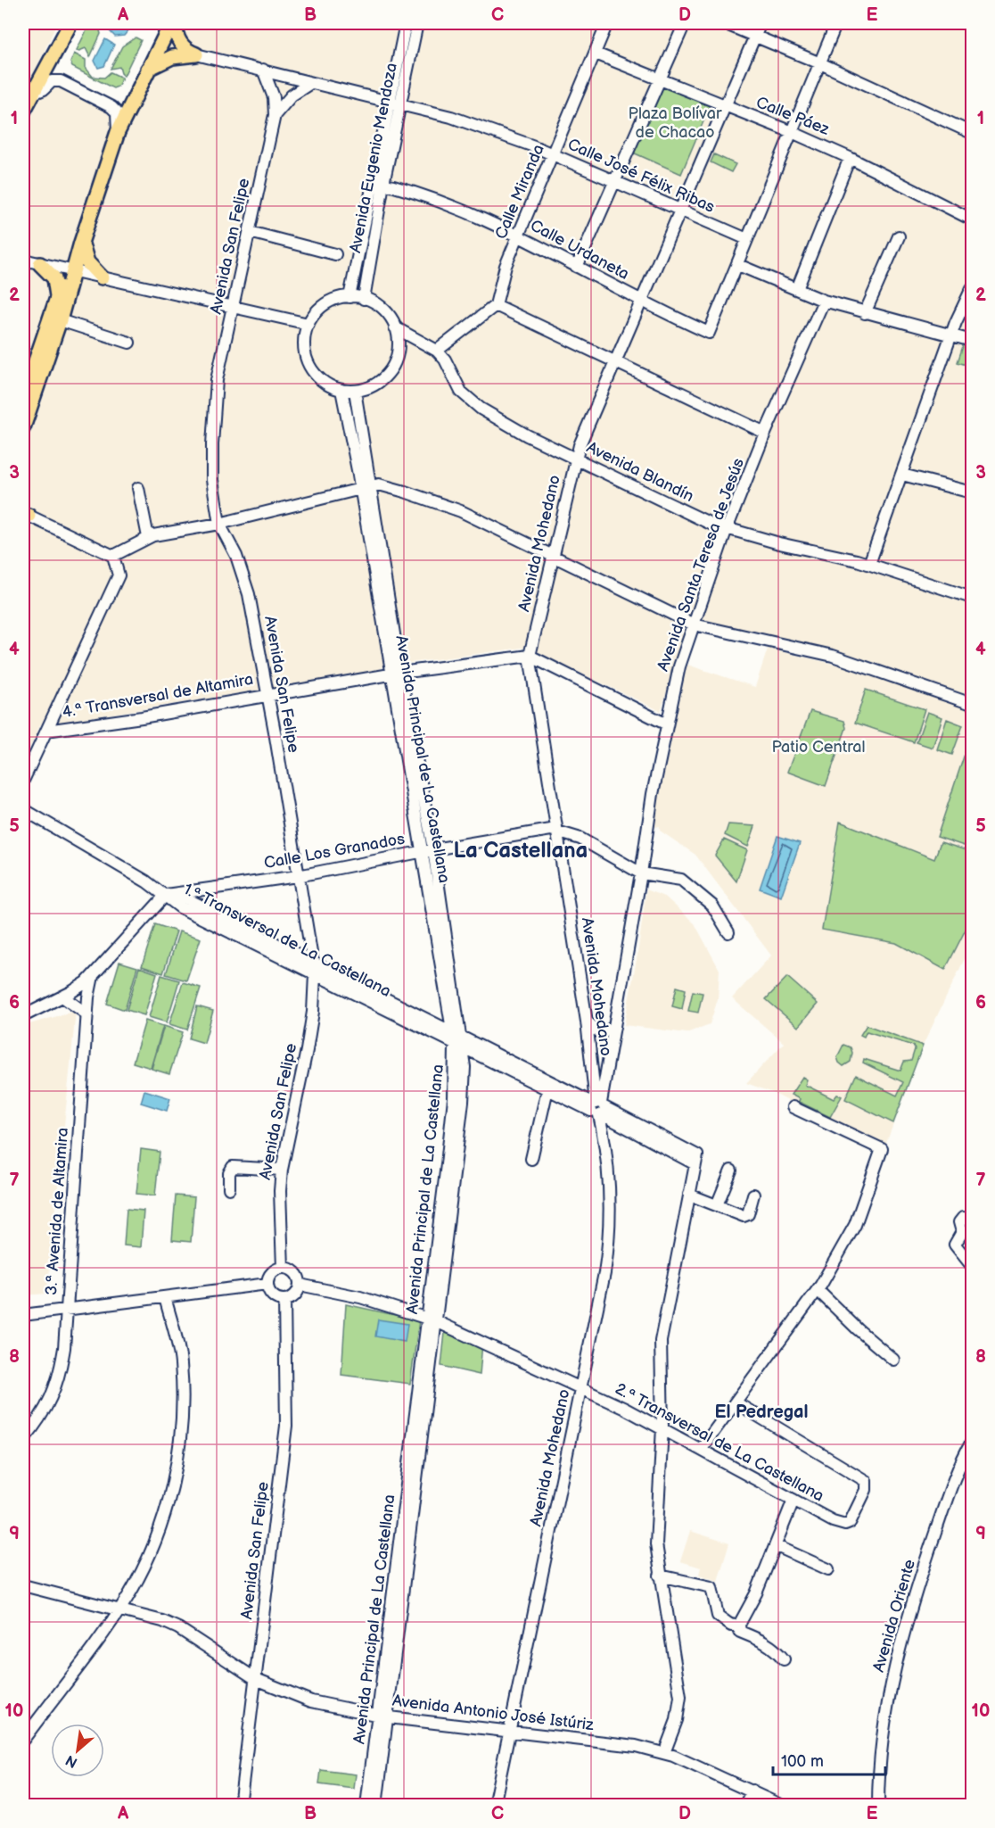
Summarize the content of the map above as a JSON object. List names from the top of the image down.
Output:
{
  "streets": {
    "street": [
      "Calle Páez",
      "Avenida Eugenio Mendoza",
      "Calle José Félix Ribas",
      "Calle Miranda",
      "Avenida San Felipe",
      "Calle Urdaneta",
      "Avenida Blandín",
      "Avenida Mohedano",
      "Avenida Santa Teresa de Jesús",
      "4.ª Transversal de Altamira",
      "Avenida Principal de La Castellana",
      "Calle Los Granados",
      "1.ª Transversal de La Castellana",
      "3.ª Avenida de Altamira",
      "2.ª Transversal de La Castellana",
      "Avenida Oriente",
      "Avenida Antonio José Istúriz"
    ]
  },
  "crossings": [
    ["Calle Páez", "Calle Miranda"],
    ["Calle Páez", "Avenida Mohedano"],
    ["Avenida Eugenio Mendoza", "Calle José Félix Ribas"],
    ["Avenida Eugenio Mendoza", "Calle Urdaneta"],
    ["Avenida Eugenio Mendoza", "Avenida Blandín"],
    ["Avenida Eugenio Mendoza", "Avenida Principal de La Castellana"],
    ["Calle José Félix Ribas", "Calle Miranda"],
    ["Calle José Félix Ribas", "Avenida San Felipe"],
    ["Calle José Félix Ribas", "Avenida Mohedano"],
    ["Calle Miranda", "Calle Urdaneta"],
    ["Avenida San Felipe", "4.ª Transversal de Altamira"],
    ["Avenida San Felipe", "Calle Los Granados"],
    ["Avenida San Felipe", "1.ª Transversal de La Castellana"],
    ["Avenida San Felipe", "2.ª Transversal de La Castellana"],
    ["Avenida San Felipe", "Avenida Antonio José Istúriz"],
    ["Calle Urdaneta", "Avenida Mohedano"],
    ["Avenida Blandín", "Avenida Mohedano"],
    ["Avenida Blandín", "Avenida Santa Teresa de Jesús"],
    ["Avenida Blandín", "Avenida Principal de La Castellana"],
    ["Avenida Mohedano", "Avenida Santa Teresa de Jesús"],
    ["Avenida Mohedano", "4.ª Transversal de Altamira"],
    ["Avenida Mohedano", "Calle Los Granados"],
    ["Avenida Mohedano", "1.ª Transversal de La Castellana"],
    ["Avenida Mohedano", "2.ª Transversal de La Castellana"],
    ["Avenida Mohedano", "Avenida Antonio José Istúriz"],
    ["Avenida Santa Teresa de Jesús", "Calle Los Granados"],
    ["Avenida Santa Teresa de Jesús", "1.ª Transversal de La Castellana"],
    ["4.ª Transversal de Altamira", "Avenida Principal de La Castellana"],
    ["Avenida Principal de La Castellana", "Calle Los Granados"],
    ["Avenida Principal de La Castellana", "1.ª Transversal de La Castellana"],
    ["Avenida Principal de La Castellana", "2.ª Transversal de La Castellana"],
    ["Avenida Principal de La Castellana", "Avenida Antonio José Istúriz"],
    ["Calle Los Granados", "1.ª Transversal de La Castellana"]
  ],
  "districts": ["La Castellana", "El Pedregal"],
  "parks": ["Plaza Bolívar de Chacao", "Patio Central"],
  "scale_bar": "100 m",
  "north": "bottom left",
  "grid": {
    "columns": [
      "A",
      "B",
      "C",
      "D",
      "E"
    ],
    "rows": [
      "1",
      "2",
      "3",
      "4",
      "5",
      "6",
      "7",
      "8",
      "9",
      "10"
    ]
  }
}
